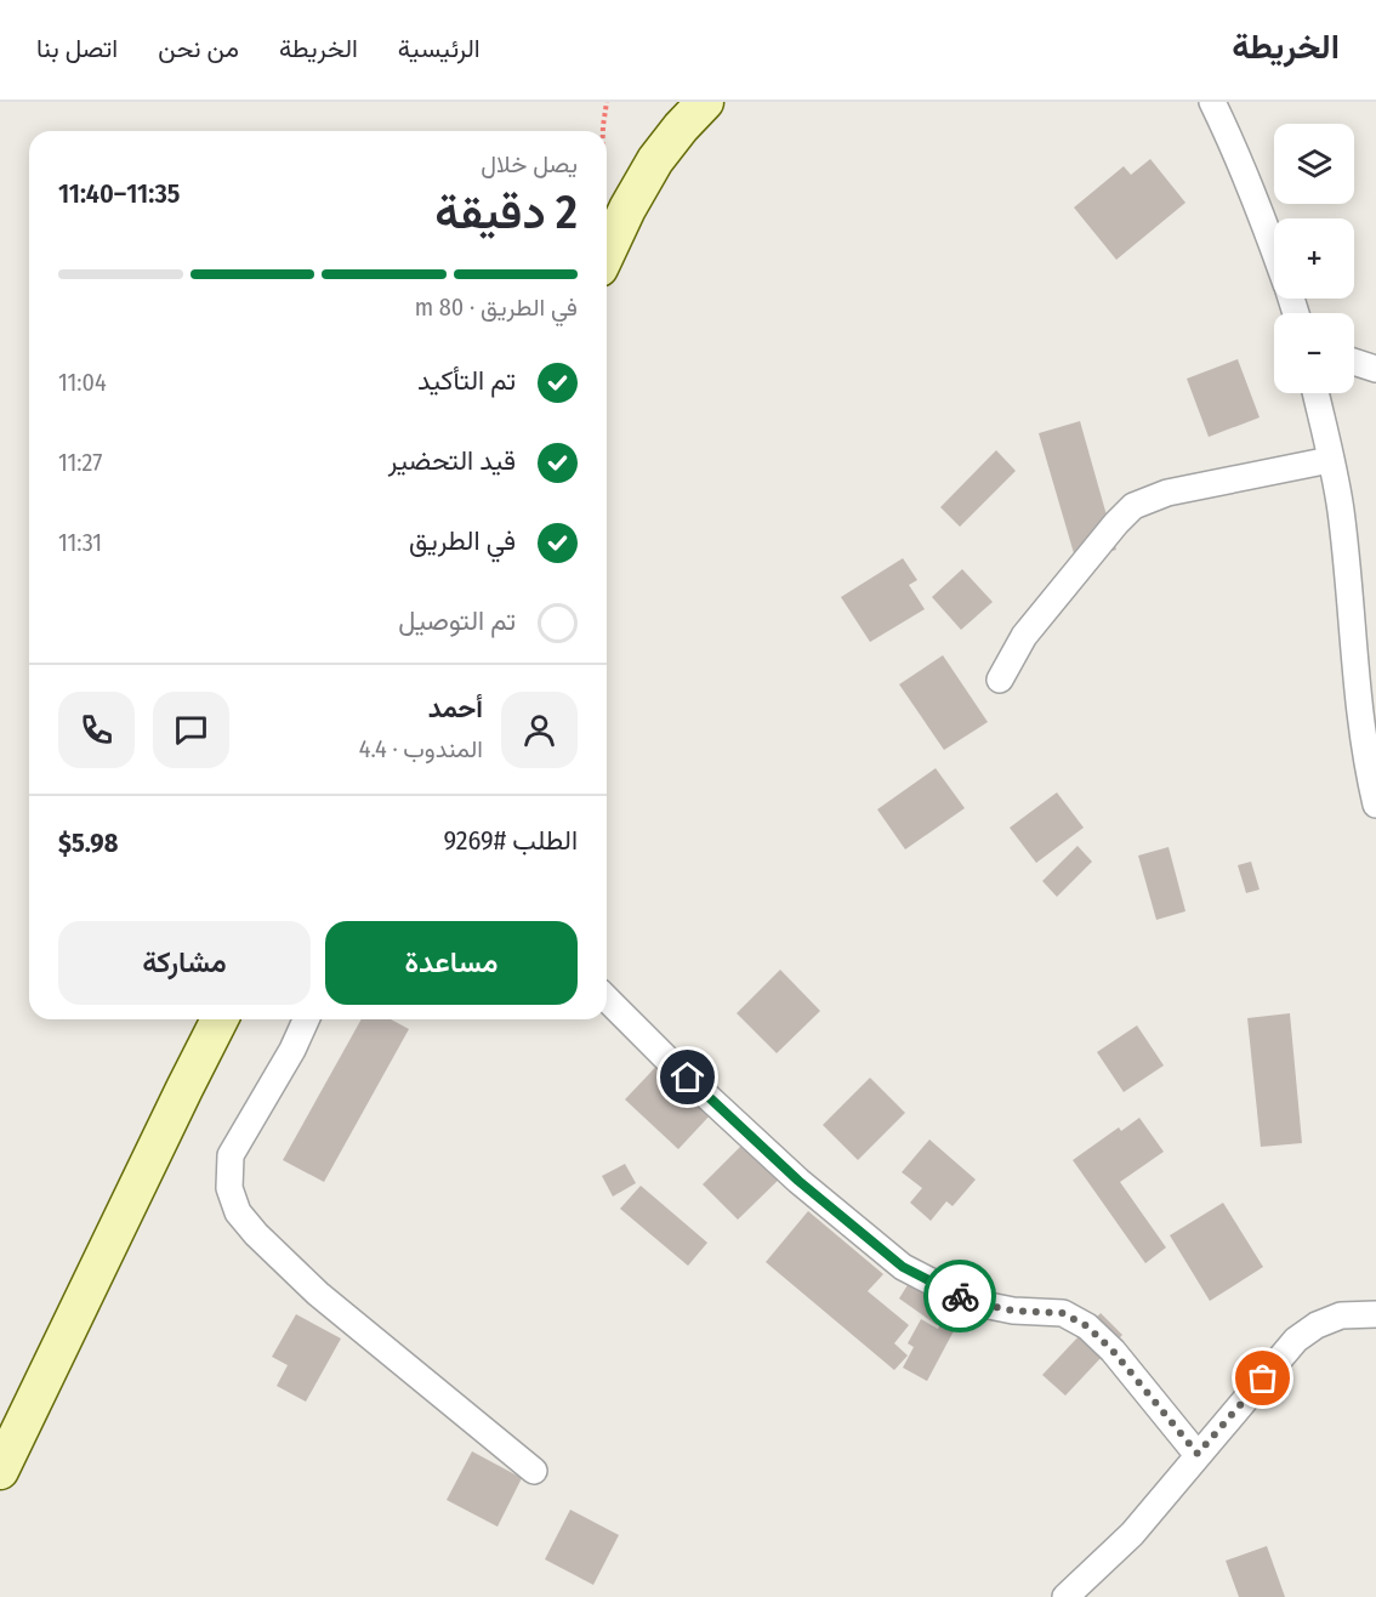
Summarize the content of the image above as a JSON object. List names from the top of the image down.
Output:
{
  "page": {
    "header": "الخريطة",
    "nav": [
      "الرئيسية",
      "الخريطة",
      "من نحن",
      "اتصل بنا"
    ],
    "map_buttons": ["+", "−"],
    "heading": ["2 دقيقة", "يصل خلال", "11:35–11:40"],
    "panel": [
      "أحمد",
      "المندوب · 4.4",
      "الطلب #9269",
      "$5.98"
    ],
    "bar": "في الطريق · 80 m",
    "list": [
      ["تم التأكيد", "11:04"],
      ["قيد التحضير", "11:27"],
      ["في الطريق", "11:31"],
      "تم التوصيل"
    ],
    "buttons": ["مساعدة", "مشاركة"]
  }
}
